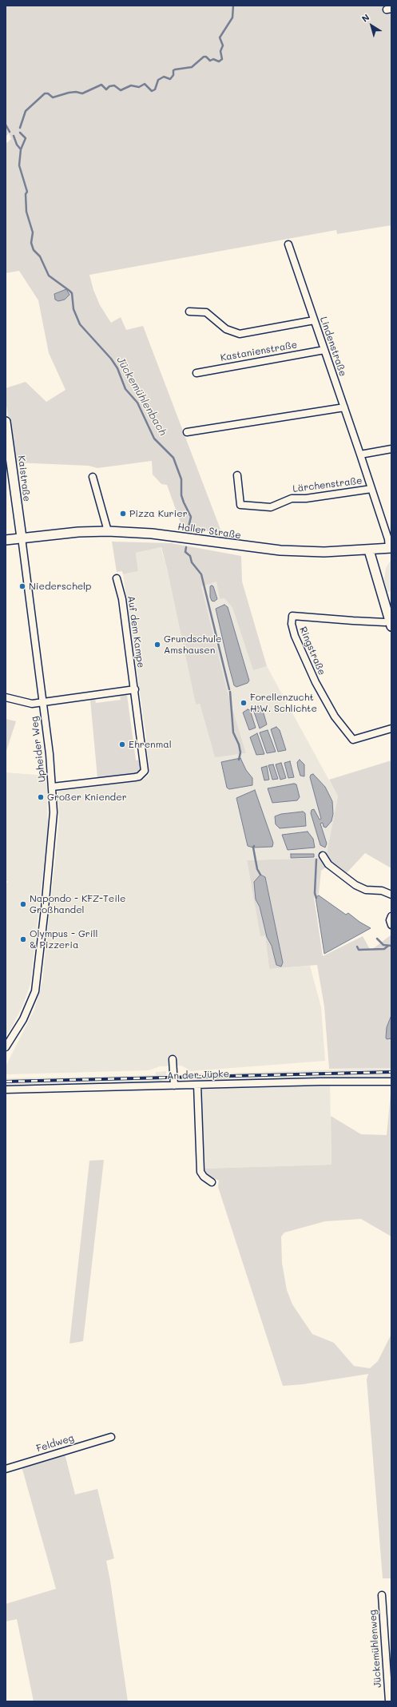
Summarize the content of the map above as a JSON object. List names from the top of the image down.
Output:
{
  "streets": {
    "main road": ["Kaistraße", "Haller Straße"],
    "street": [
      "Lindenstraße",
      "Kastanienstraße",
      "Lärchenstraße",
      "Auf dem Kampe",
      "Ringstraße",
      "Upheider Weg",
      "An der Jüpke",
      "Feldweg",
      "Jückemühlenweg"
    ]
  },
  "crossings": [
    ["Lindenstraße", "Kastanienstraße"],
    ["Lindenstraße", "Lärchenstraße"],
    ["Lindenstraße", "Haller Straße"],
    ["Kaistraße", "Haller Straße"],
    ["Kaistraße", "Upheider Weg"],
    ["Haller Straße", "Upheider Weg"],
    ["Auf dem Kampe", "Upheider Weg"]
  ],
  "water": ["Jückemühlenbach"],
  "places": [
    "Pizza Kurier",
    "Niederschelp",
    "Grundschule Amshausen",
    "Forellenzucht H.W. Schlichte",
    "Ehrenmal",
    "Großer Kniender",
    "Napondo - KFZ-Teile Großhandel",
    "Olympus - Grill & Pizzeria"
  ],
  "north": "top left"
}
